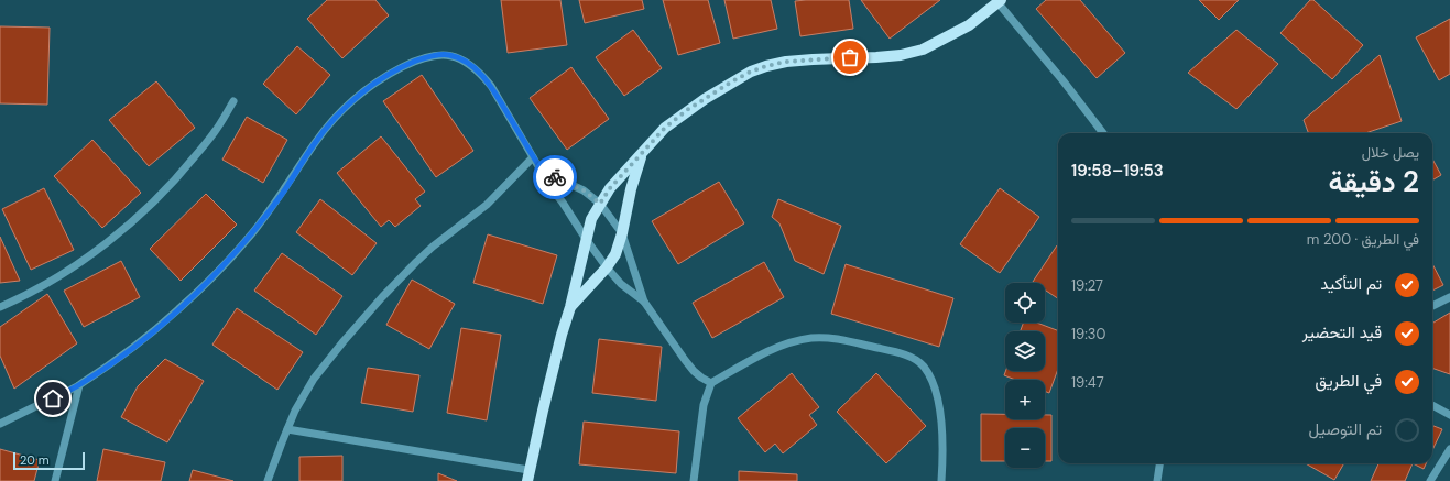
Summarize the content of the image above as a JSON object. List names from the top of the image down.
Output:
{
  "scale_bar": "20 m",
  "page": {
    "heading": ["2 دقيقة", "يصل خلال", "19:53–19:58"],
    "bar": "في الطريق · 200 m",
    "list": [
      ["تم التأكيد", "19:27"],
      ["قيد التحضير", "19:30"],
      ["في الطريق", "19:47"],
      "تم التوصيل"
    ],
    "map_buttons": ["+", "−"],
    "scale": "20 m"
  }
}
